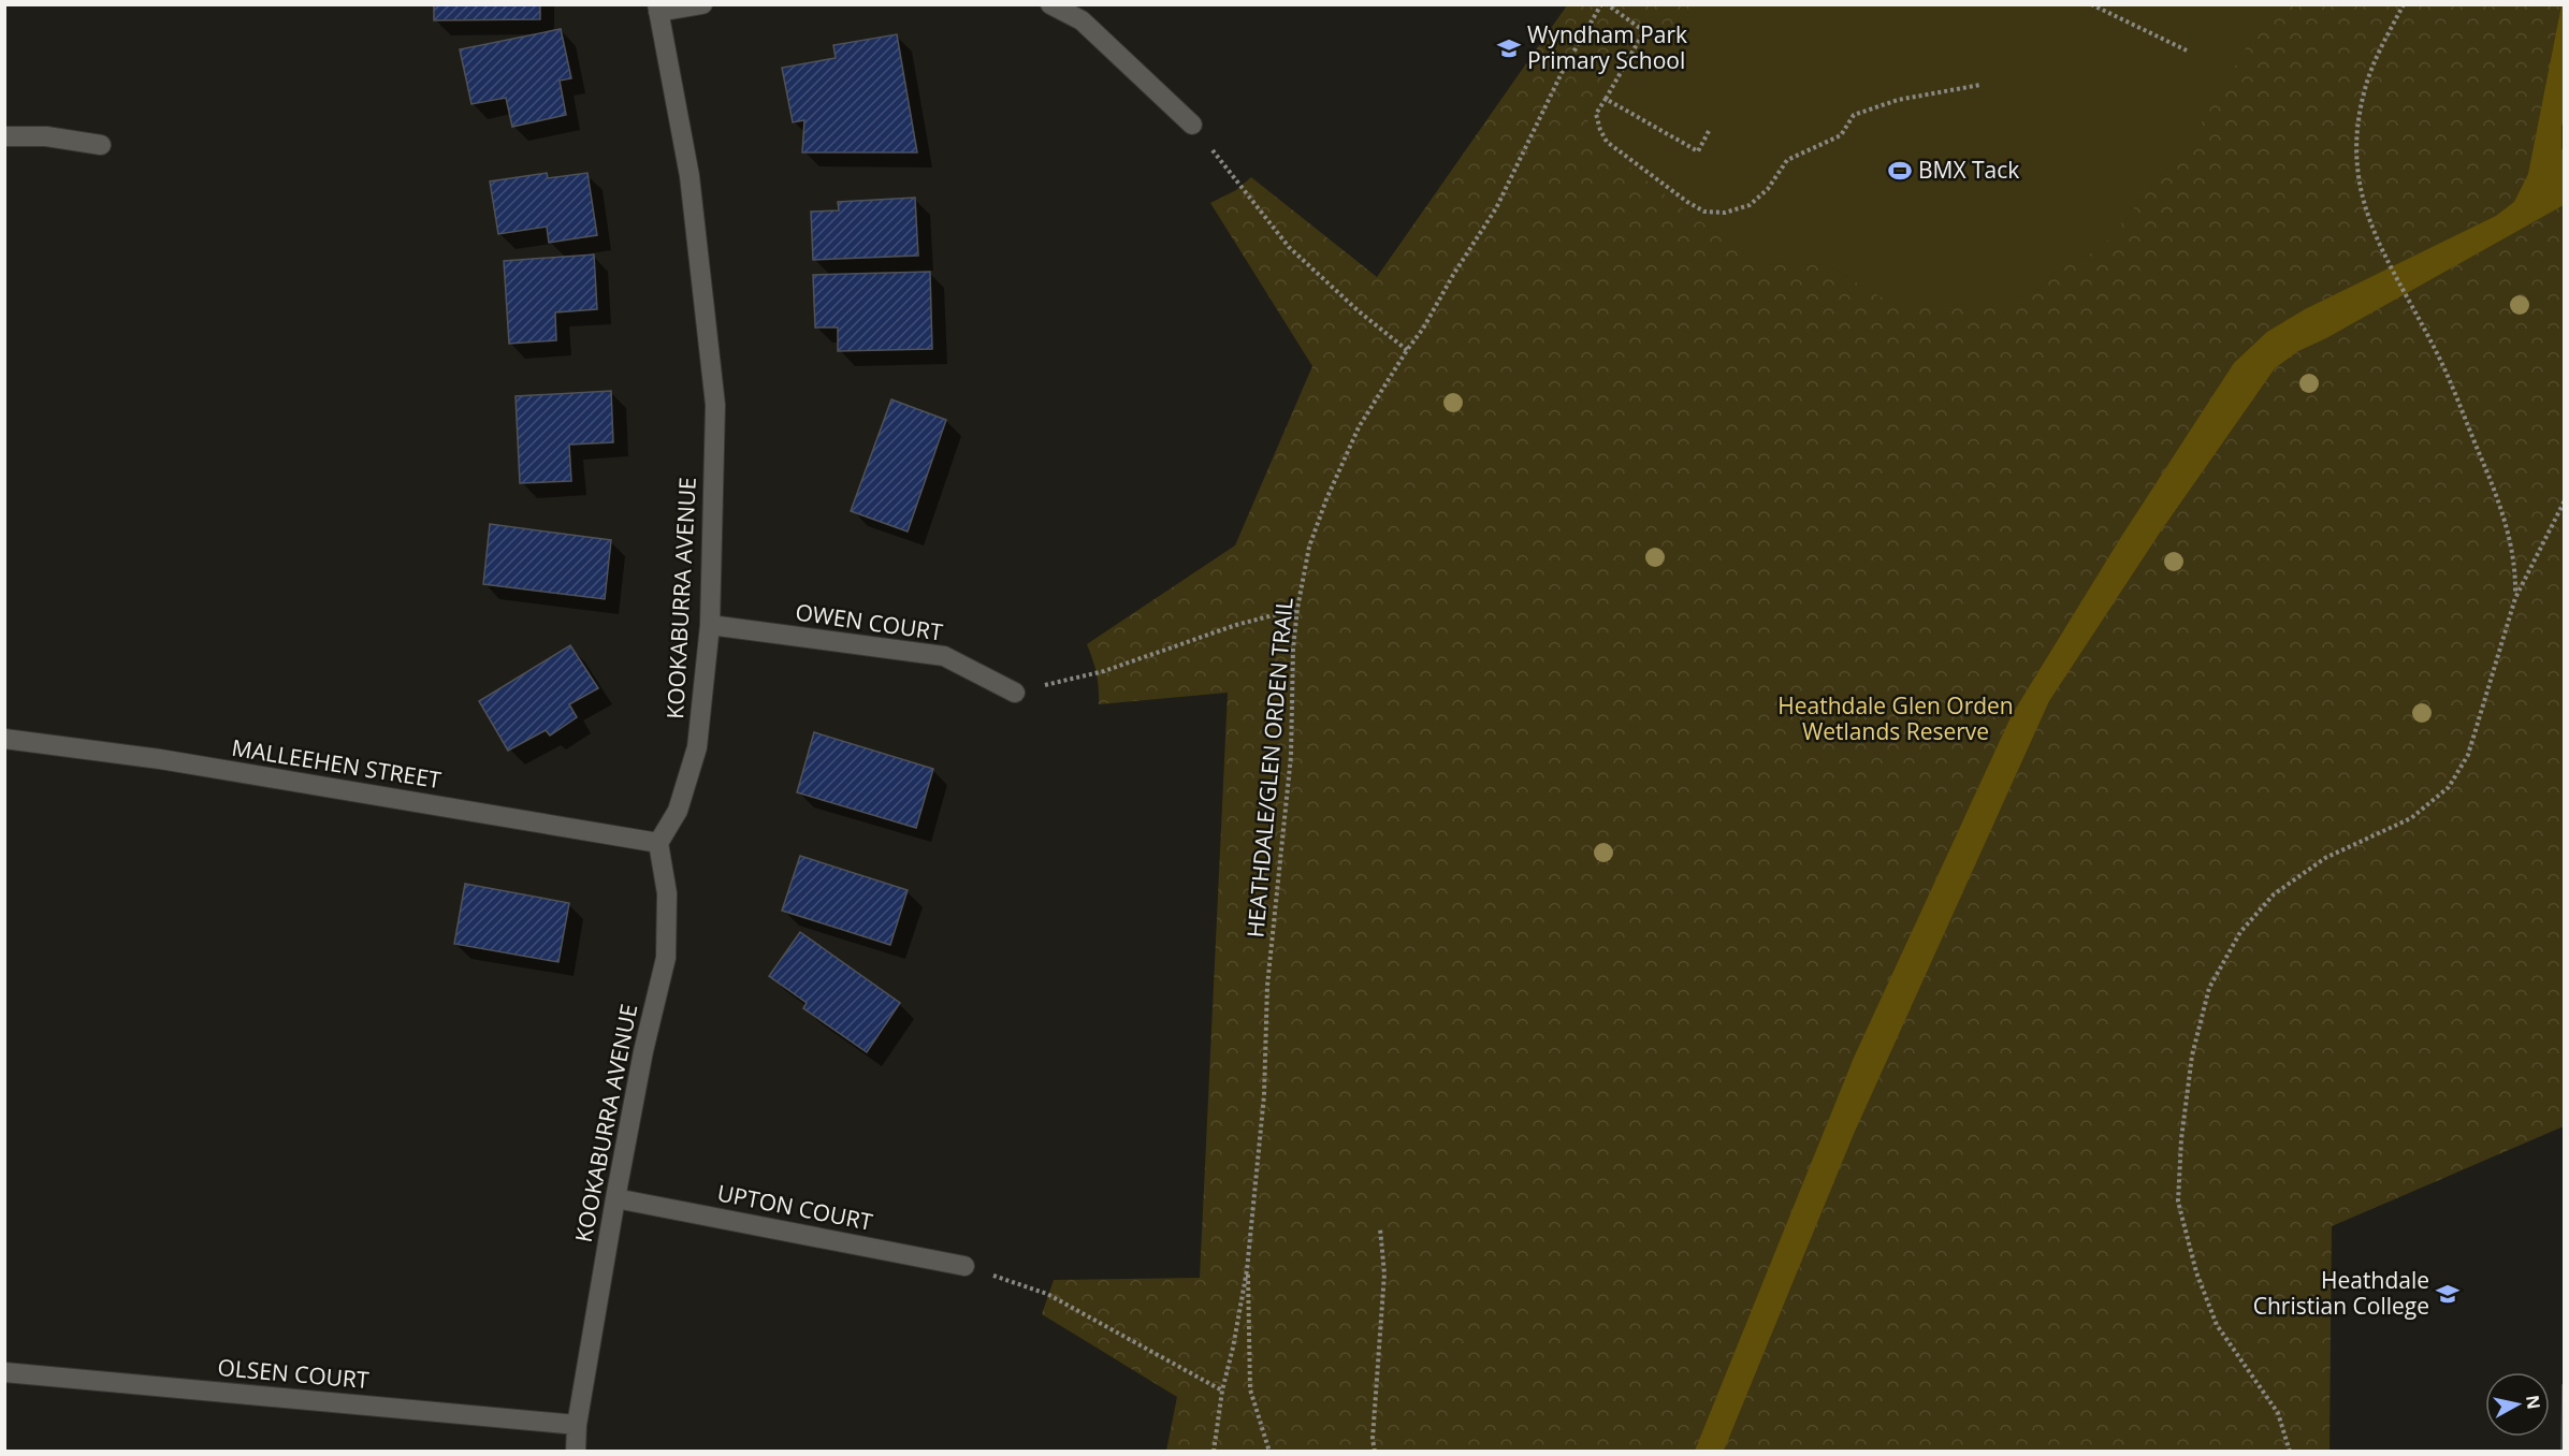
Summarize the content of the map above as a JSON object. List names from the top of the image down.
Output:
{
  "streets": {
    "street": [
      "KOOKABURRA AVENUE",
      "OWEN COURT",
      "MALLEEHEN STREET",
      "UPTON COURT",
      "OLSEN COURT"
    ],
    "path": ["HEATHDALE/GLEN ORDEN TRAIL"]
  },
  "crossings": [
    ["KOOKABURRA AVENUE", "OWEN COURT"],
    ["KOOKABURRA AVENUE", "MALLEEHEN STREET"],
    ["KOOKABURRA AVENUE", "UPTON COURT"],
    ["KOOKABURRA AVENUE", "OLSEN COURT"]
  ],
  "parks": ["Heathdale Glen Orden Wetlands Reserve"],
  "places": {
    "school or university": ["Wyndham Park Primary School", "Heathdale Christian College"],
    "sports": ["BMX Tack"]
  },
  "north": "right"
}
